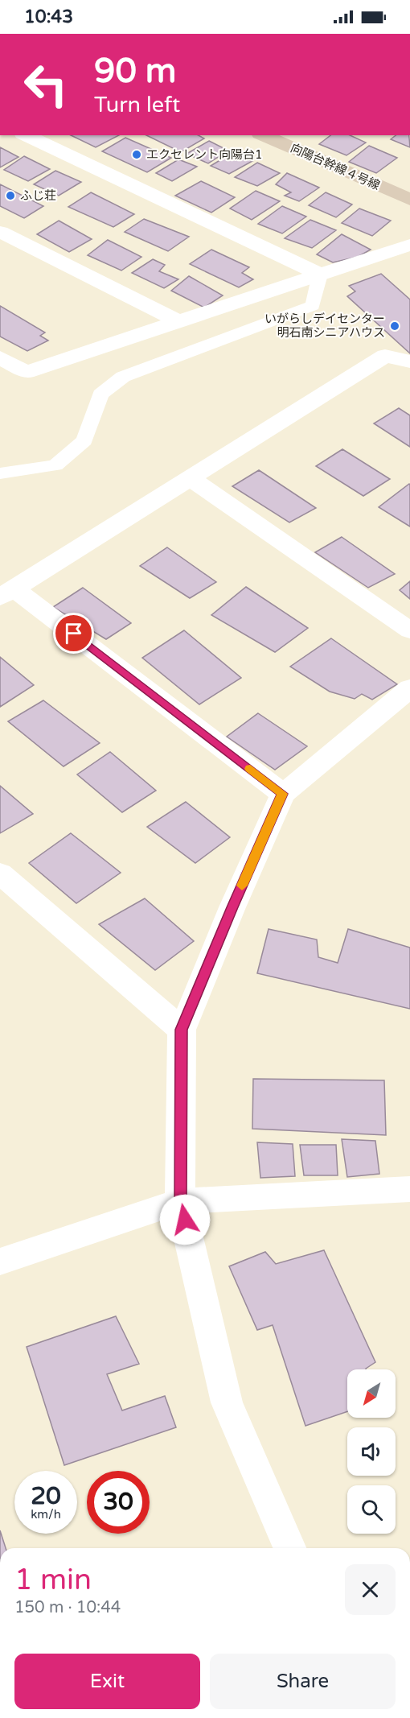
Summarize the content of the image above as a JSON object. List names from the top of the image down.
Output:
{
  "streets": {
    "street": ["向陽台幹線４号線"]
  },
  "places": ["エクセレント向陽台1", "ふじ荘", "いがらしデイセンター 明石南シニアハウス"],
  "north": "bottom left",
  "page": {
    "status": "10:43",
    "turn": ["90 m", "Turn left"],
    "speed": "20 km/h",
    "limit": "30",
    "heading": ["1 min", "150 m · 10:44"],
    "buttons": ["Exit", "Share"]
  }
}
